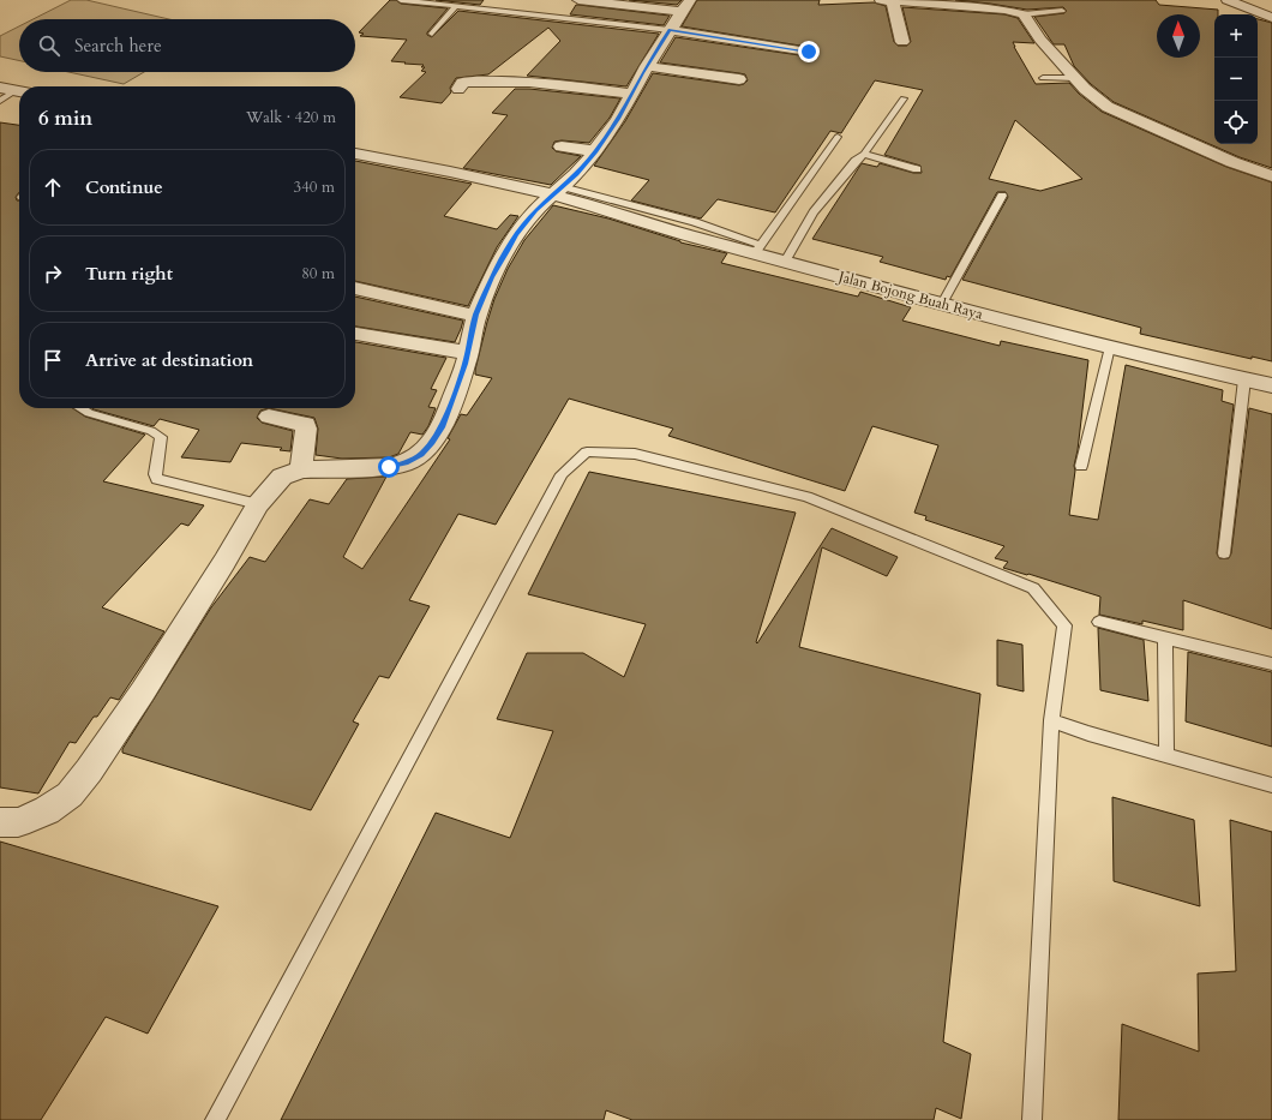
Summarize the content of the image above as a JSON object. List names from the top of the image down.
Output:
{
  "streets": {
    "street": ["Jalan Bojong Buah Raya"]
  },
  "north": "top",
  "page": {
    "map_buttons": ["+", "−"],
    "search": "Search here",
    "heading": ["6 min", "Walk · 420 m"],
    "list": [
      ["Continue", "340 m"],
      ["Turn right", "80 m"],
      "Arrive at destination"
    ]
  }
}
